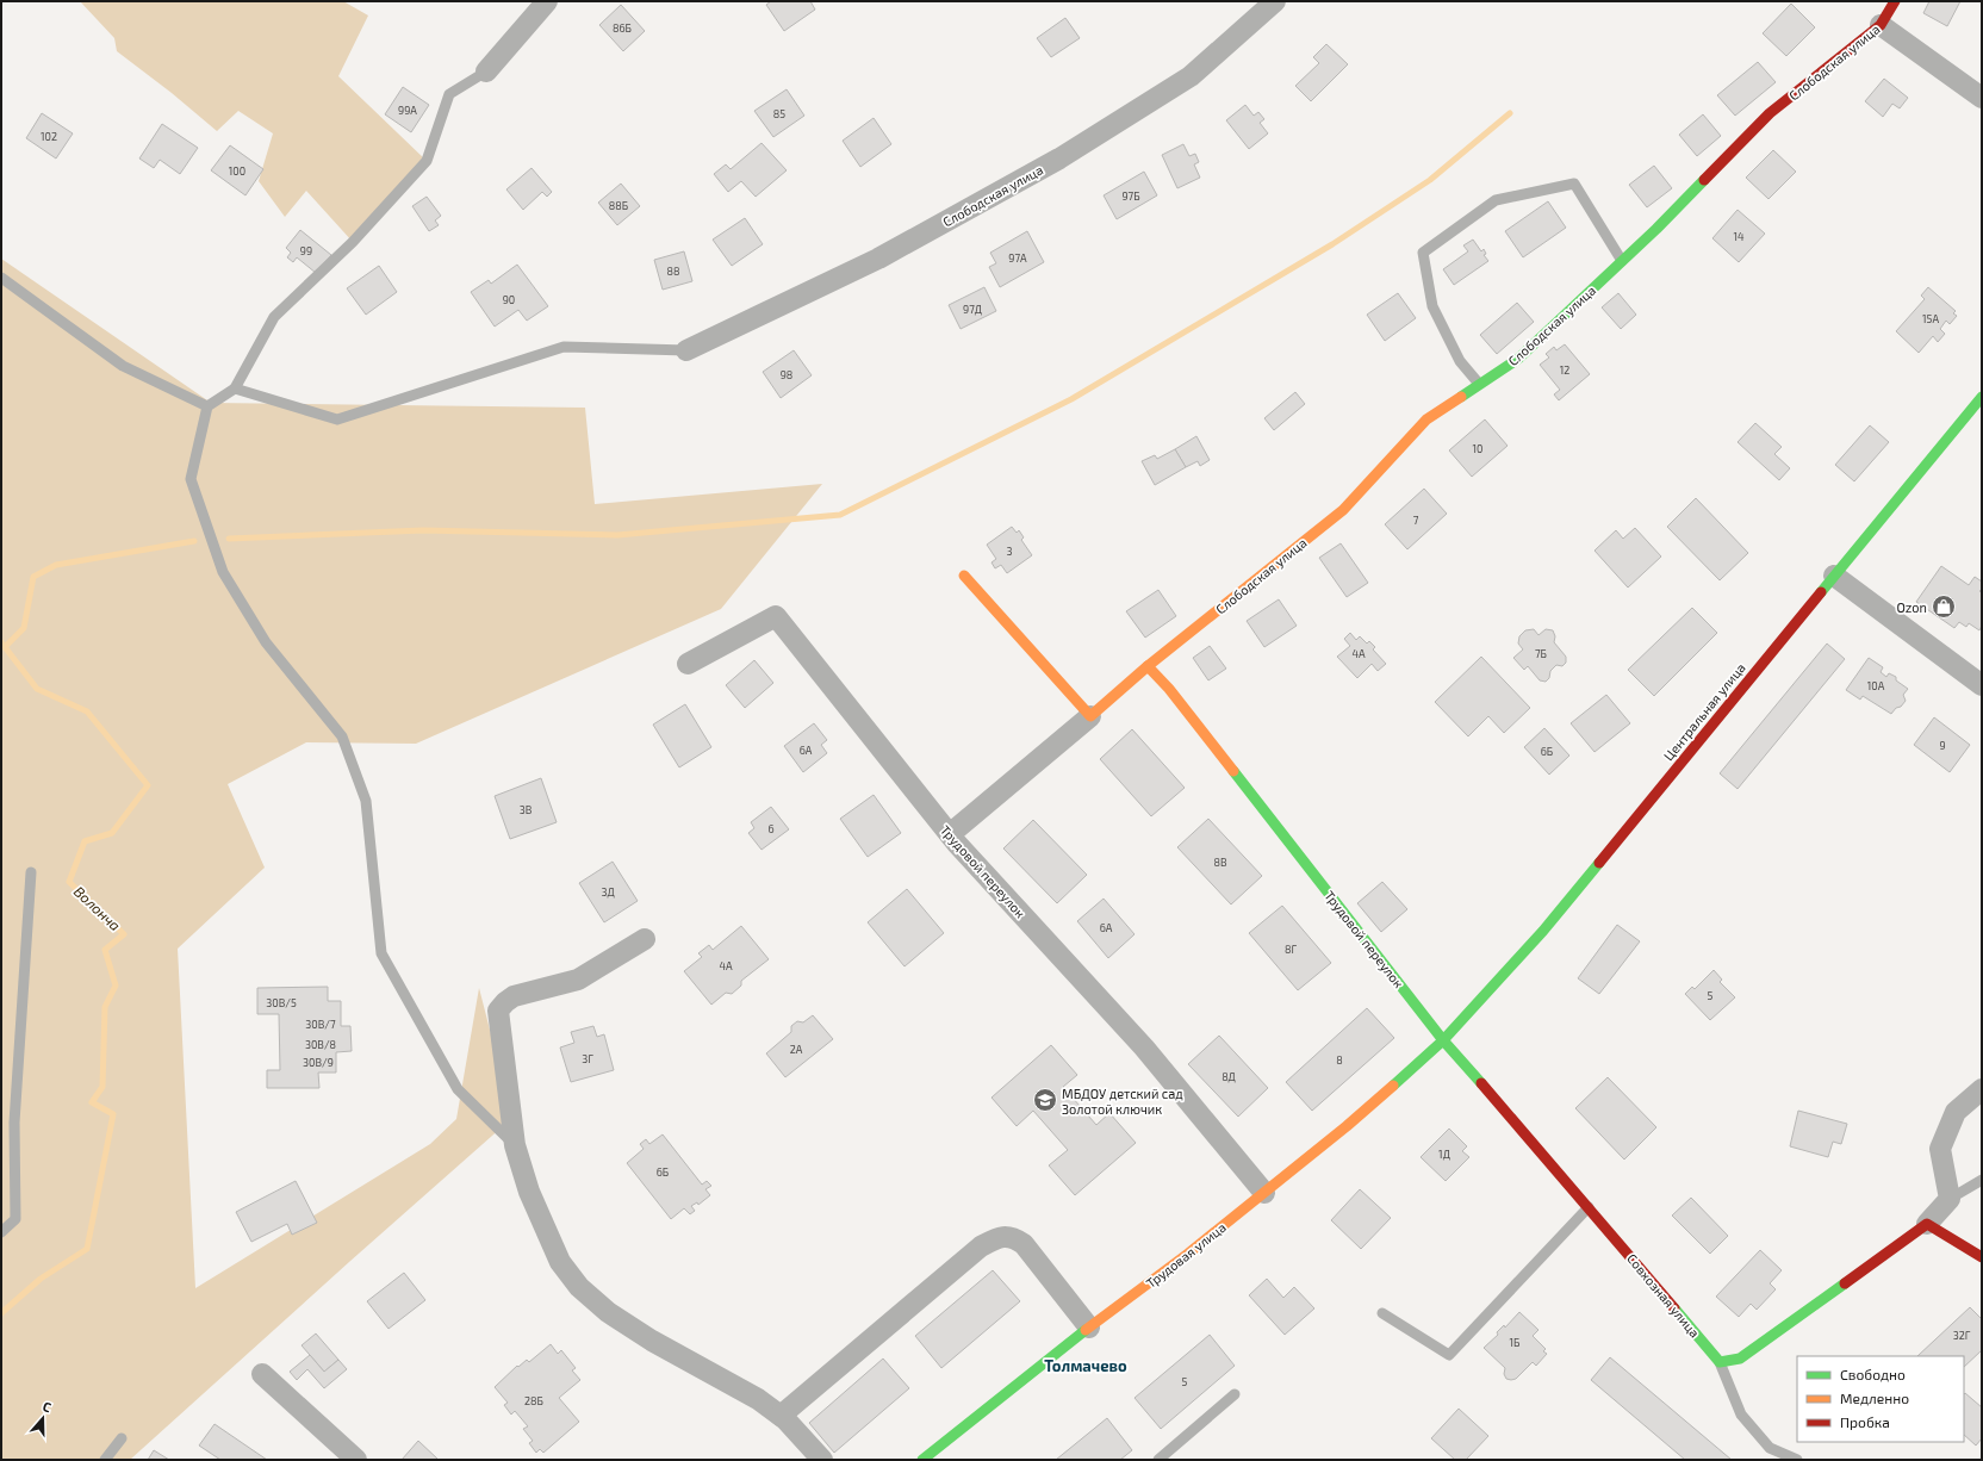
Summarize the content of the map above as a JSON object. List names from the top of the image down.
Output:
{
  "streets": {
    "street": [
      "Слободская улица",
      "Центральная улица",
      "Трудовой переулок",
      "Трудовая улица",
      "Совхозная улица"
    ]
  },
  "crossings": [
    ["Слободская улица", "Трудовой переулок"],
    ["Центральная улица", "Трудовой переулок"],
    ["Центральная улица", "Трудовая улица"],
    ["Центральная улица", "Совхозная улица"],
    ["Трудовой переулок", "Трудовая улица"],
    ["Трудовой переулок", "Совхозная улица"],
    ["Трудовая улица", "Совхозная улица"]
  ],
  "districts": ["Толмачево"],
  "water": ["Волонча"],
  "places": {
    "shop": ["Ozon"],
    "school or university": ["МБДОУ детский сад Золотой ключик"]
  },
  "house_numbers": [
    "86Б",
    "99А",
    "85",
    "102",
    "100",
    "97Б",
    "88Б",
    "14",
    "99",
    "97А",
    "88",
    "90",
    "97Д",
    "15А",
    "12",
    "98",
    "10",
    "7",
    "3",
    "4А",
    "7Б",
    "10А",
    "9",
    "6А",
    "6Б",
    "3В",
    "6",
    "8В",
    "3Д",
    "6А",
    "8Г",
    "4А",
    "5",
    "30В/5",
    "30В/7",
    "30В/8",
    "2А",
    "3Г",
    "8",
    "30В/9",
    "8Д",
    "1Д",
    "6Б",
    "32Г",
    "1Б",
    "5",
    "28Б"
  ],
  "legend": ["Свободно", "Медленно", "Пробка"],
  "north": "top"
}
